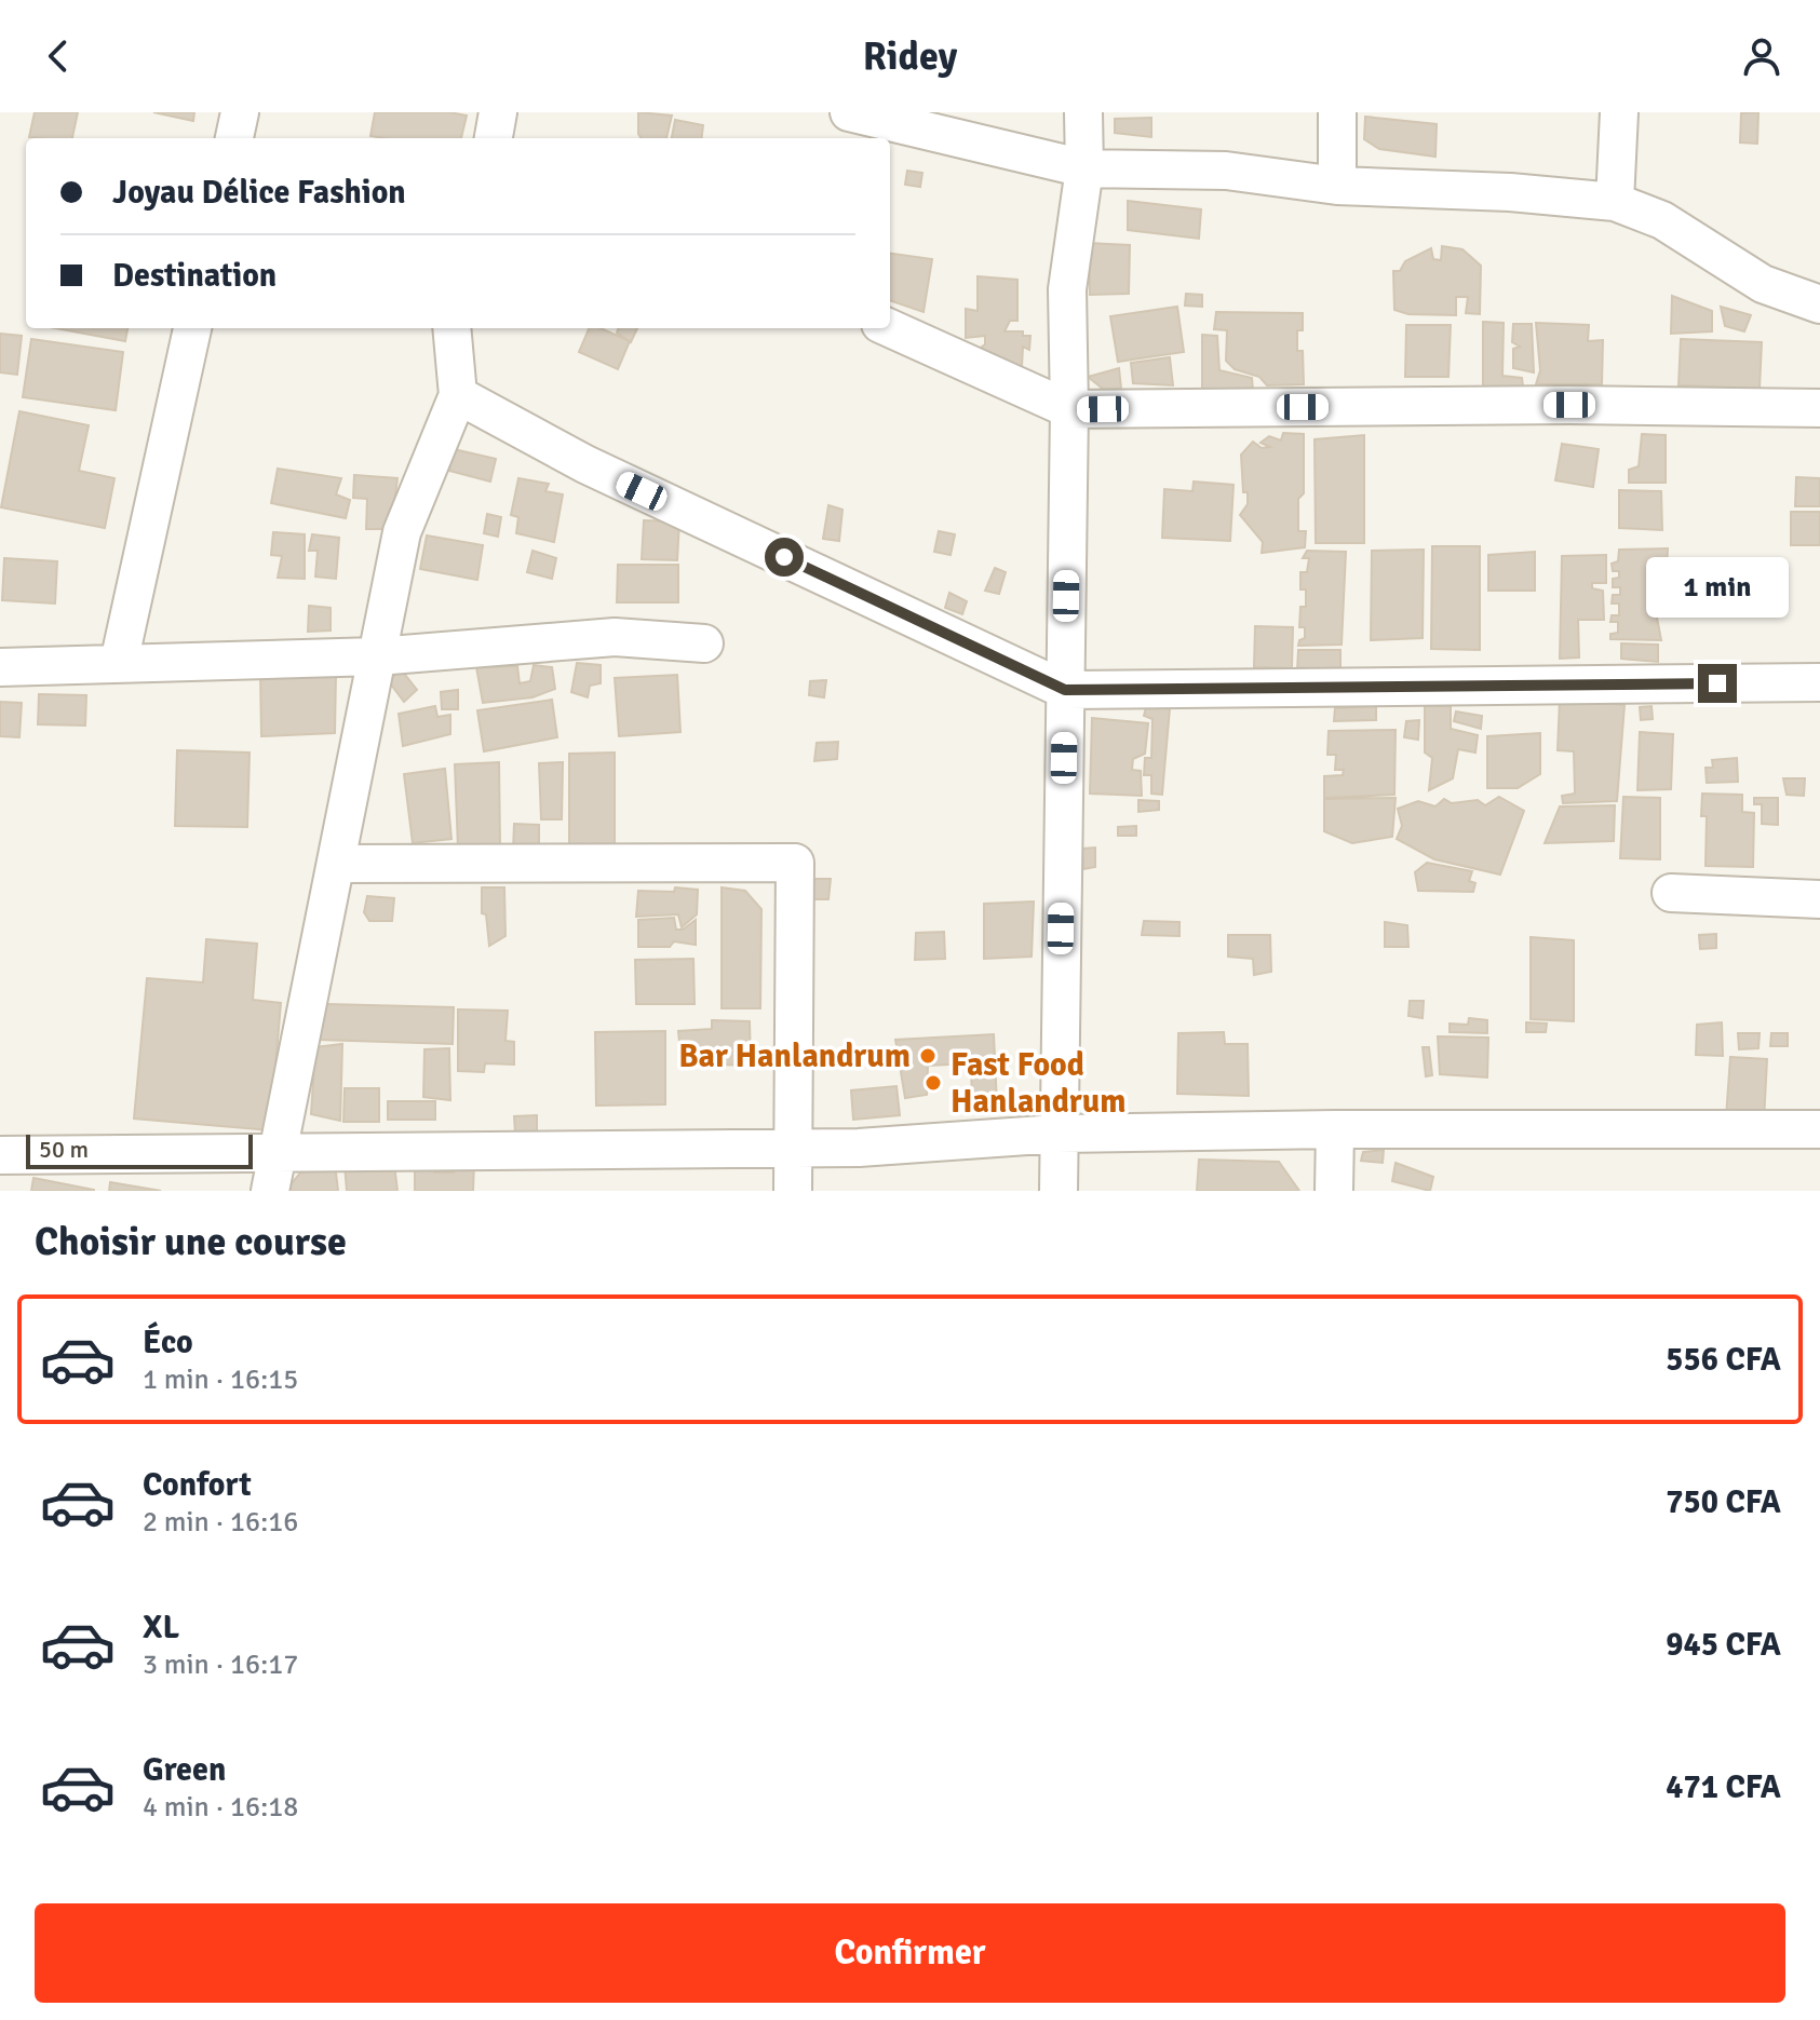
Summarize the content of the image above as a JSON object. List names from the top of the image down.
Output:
{
  "places": ["Bar Hanlandrum", "Fast Food Hanlandrum"],
  "scale_bar": "50 m",
  "page": {
    "header": "Ridey",
    "banner": ["Joyau Délice Fashion", "Destination"],
    "bubble": "1 min",
    "scale": "50 m",
    "heading": "Choisir une course",
    "list": [
      {
        "name": "Éco",
        "note": "1 min · 16:15",
        "value": "556 CFA"
      },
      {
        "name": "Confort",
        "note": "2 min · 16:16",
        "value": "750 CFA"
      },
      {
        "name": "XL",
        "note": "3 min · 16:17",
        "value": "945 CFA"
      },
      {
        "name": "Green",
        "note": "4 min · 16:18",
        "value": "471 CFA"
      }
    ],
    "buttons": "Confirmer"
  }
}
